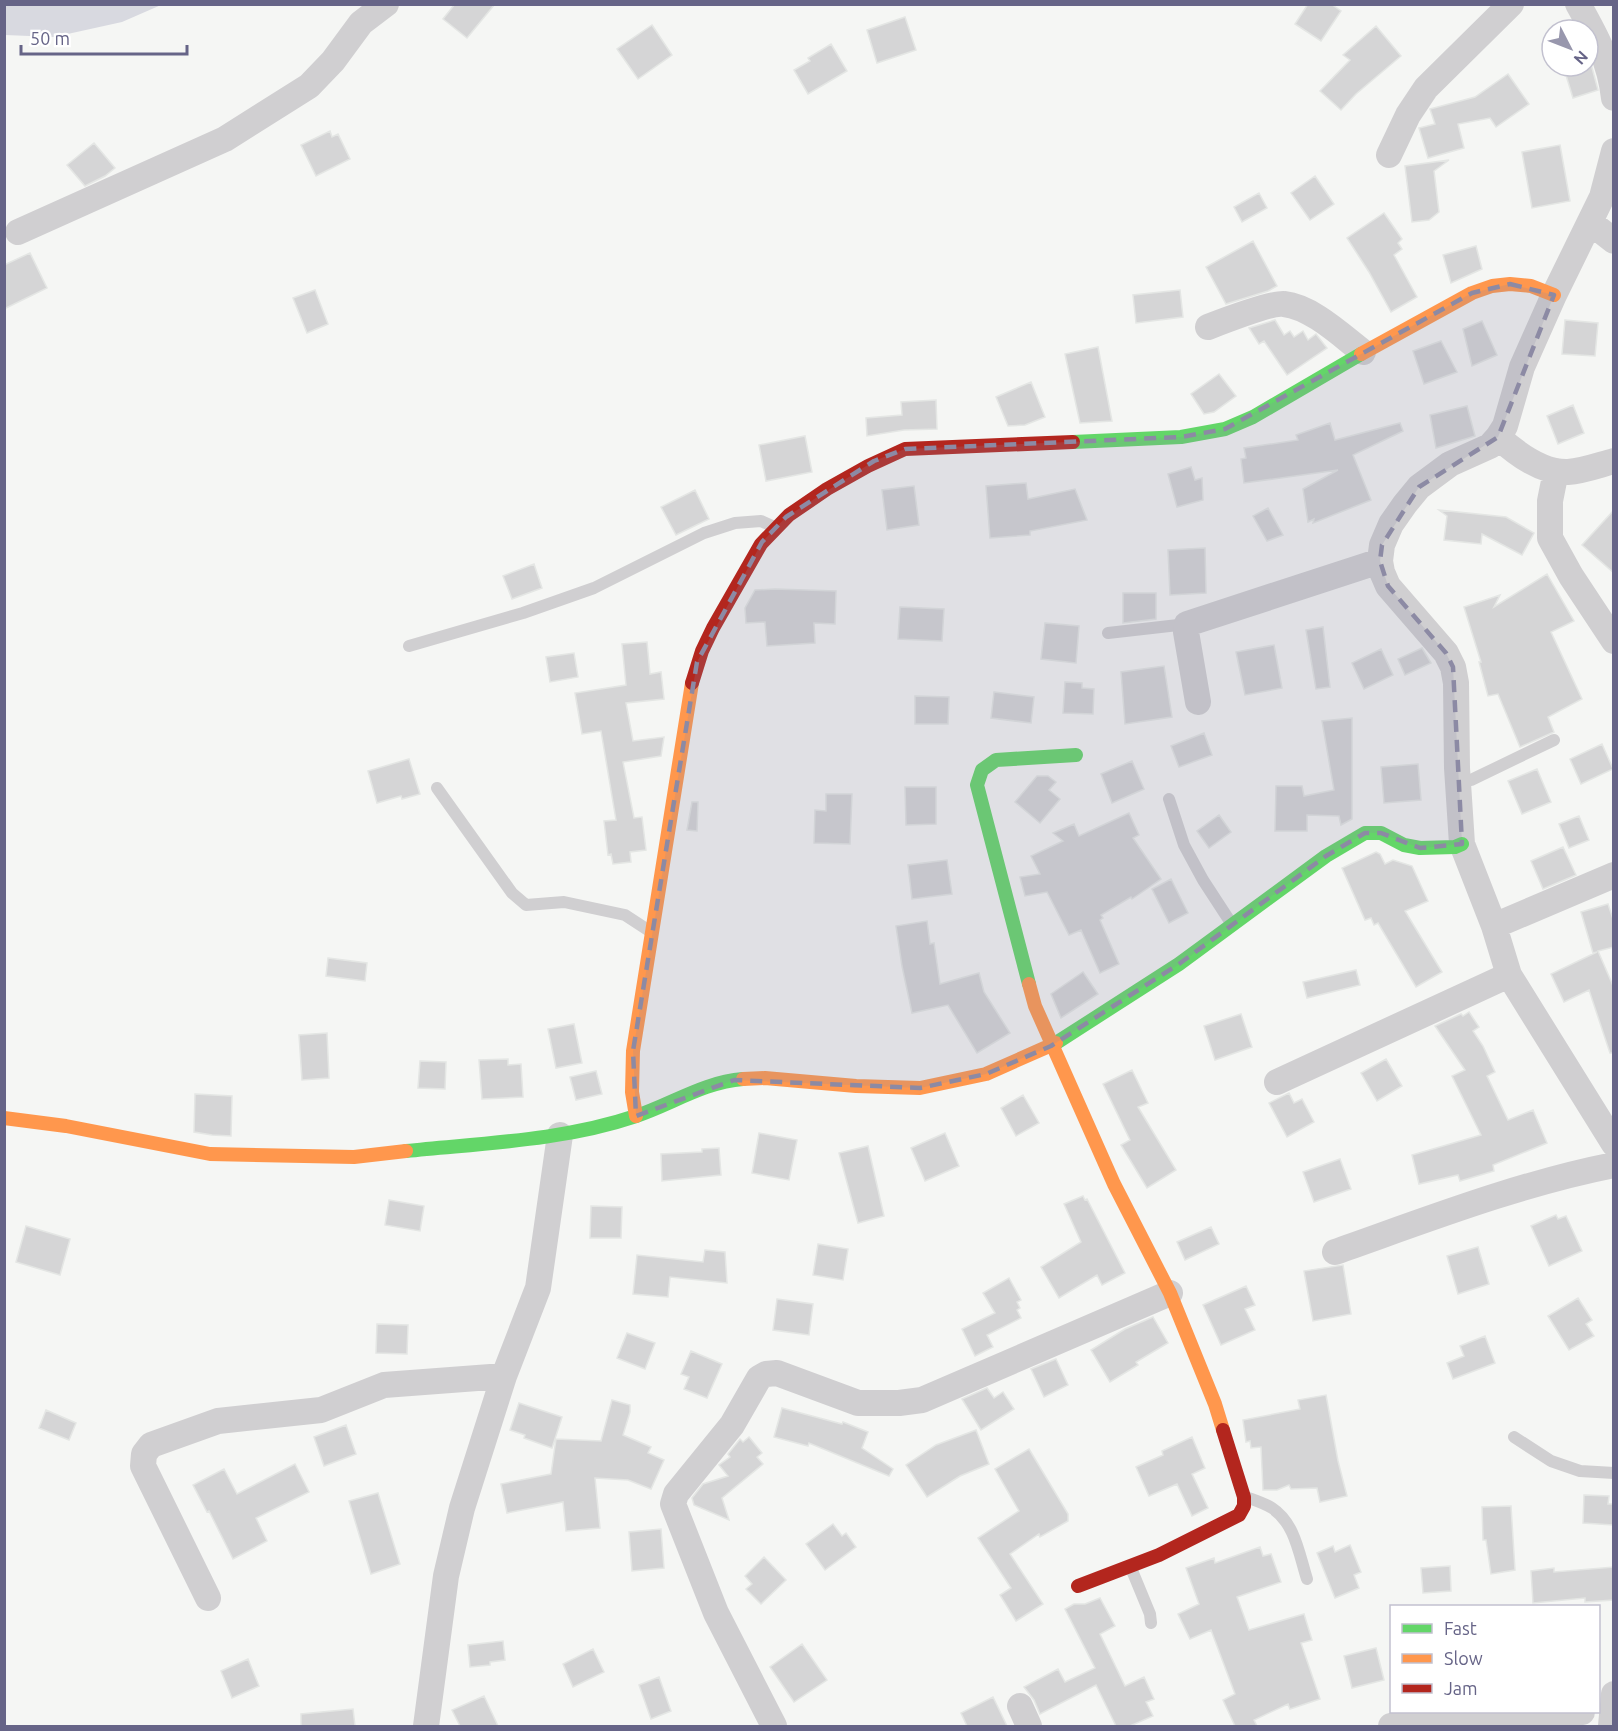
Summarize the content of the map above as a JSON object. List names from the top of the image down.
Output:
{
  "legend": ["Fast", "Slow", "Jam"],
  "scale_bar": "50 m",
  "north": "bottom right"
}
